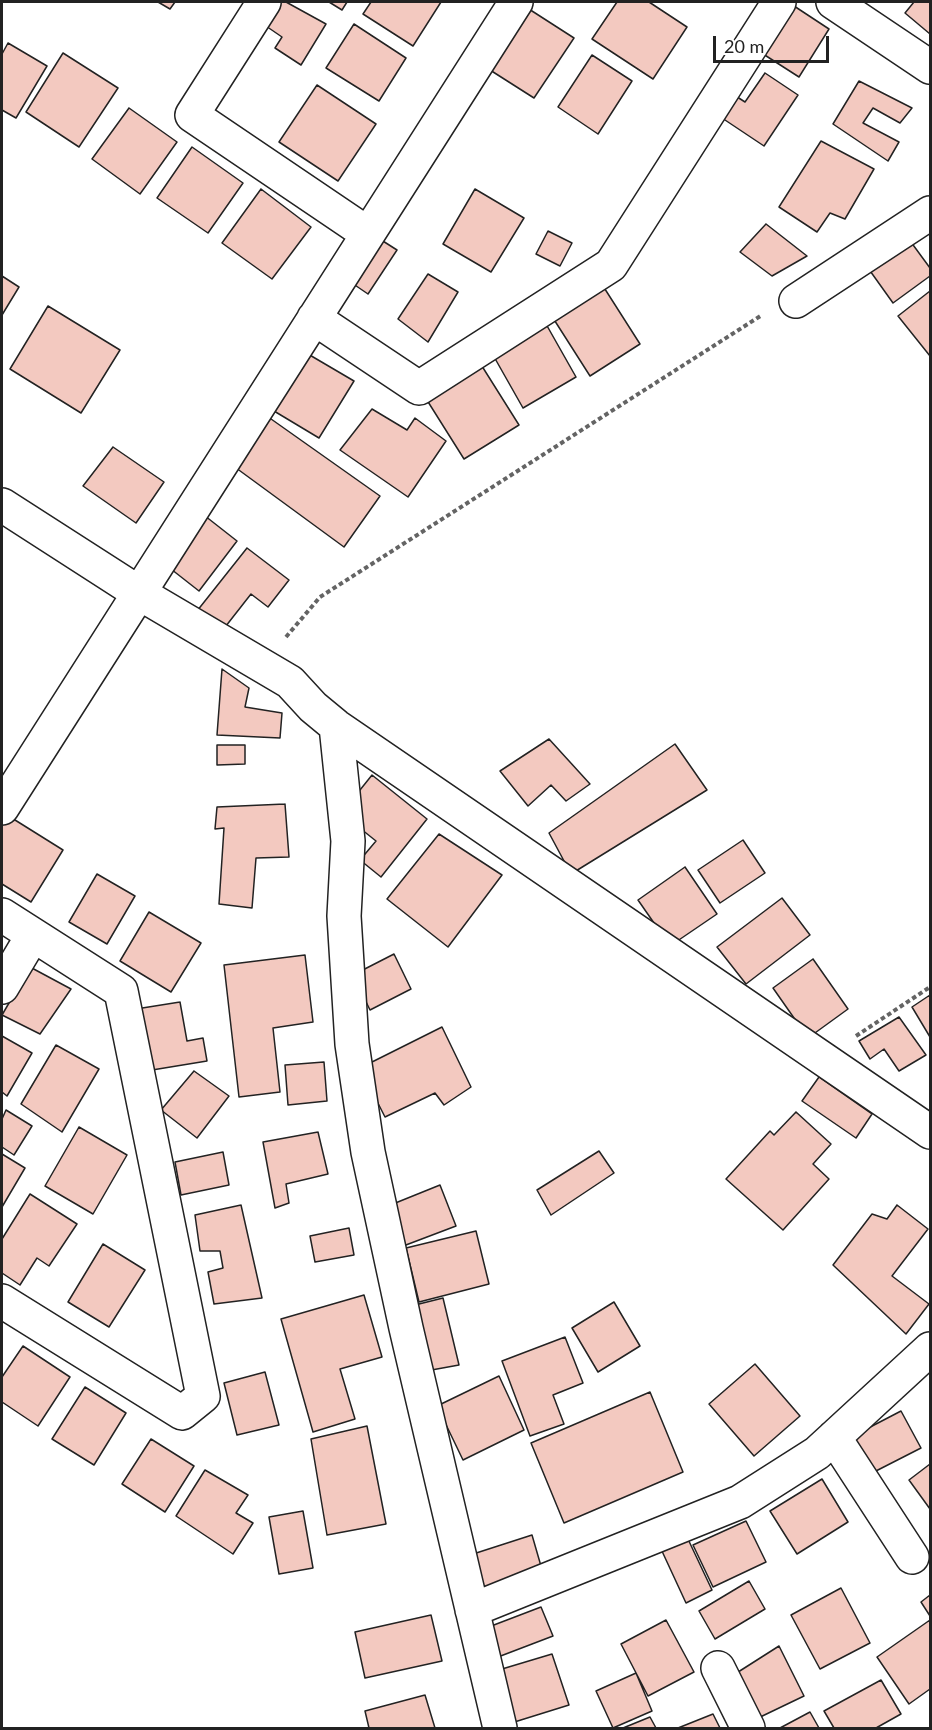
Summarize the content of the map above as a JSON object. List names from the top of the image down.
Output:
{
  "scale_bar": "20 m"
}
